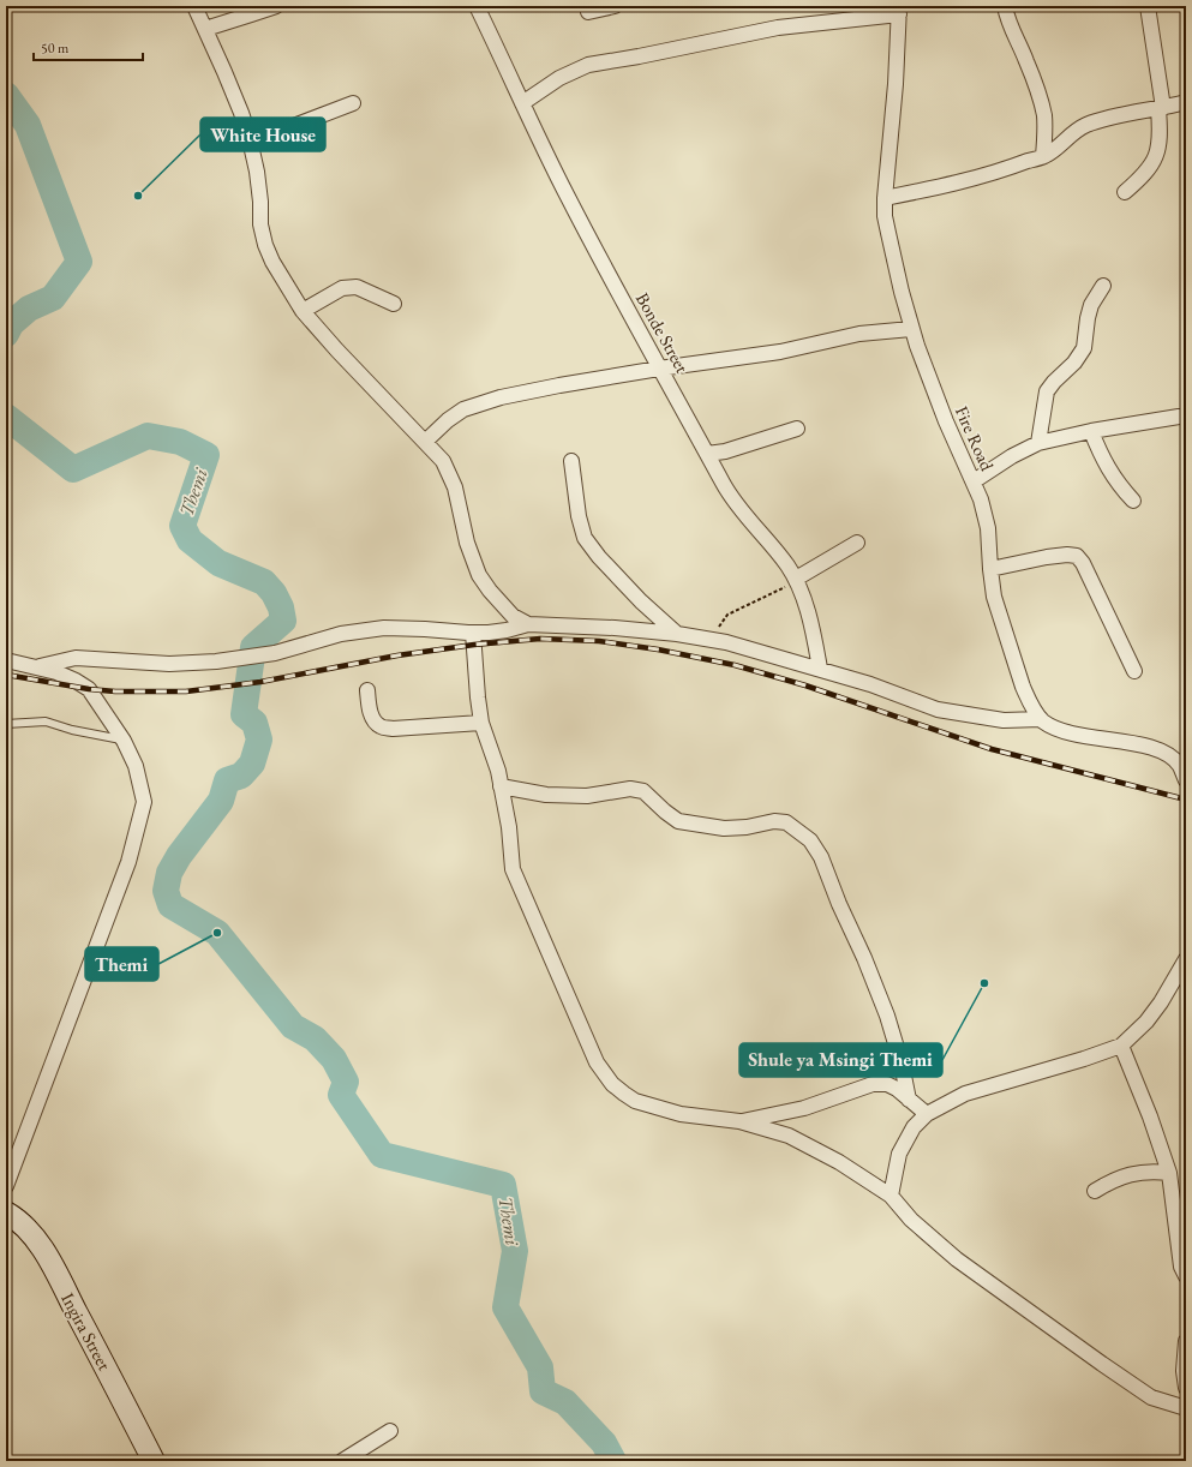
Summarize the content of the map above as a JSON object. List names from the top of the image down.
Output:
{
  "streets": {
    "street": ["Bonde Street", "Fire Road", "Ingira Street"]
  },
  "water": ["Themi"],
  "places": ["White House", "Themi", "Shule ya Msingi Themi"],
  "scale_bar": "50 m"
}
